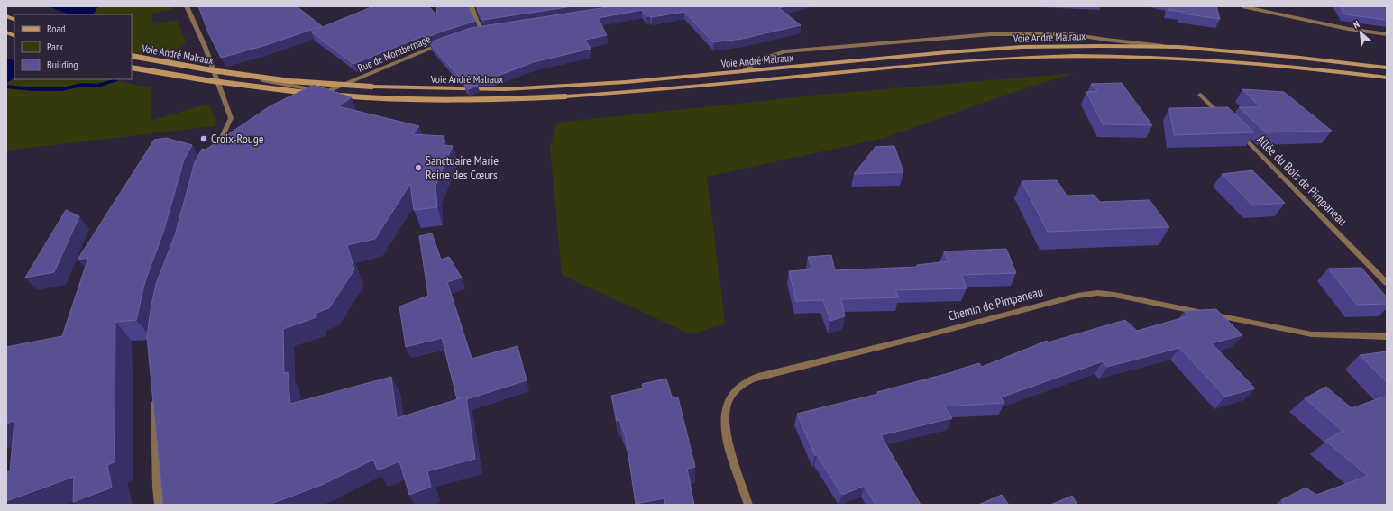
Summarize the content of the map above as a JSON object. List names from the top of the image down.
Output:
{
  "streets": {
    "main road": ["Voie André Malraux"],
    "street": ["Rue de Montbernage", "Allée du Bois de Pimpaneau", "Chemin de Pimpaneau"]
  },
  "places": ["Croix-Rouge", "Sanctuaire Marie Reine des Cœurs"],
  "legend": ["Road", "Park", "Building"],
  "north": "top left"
}
